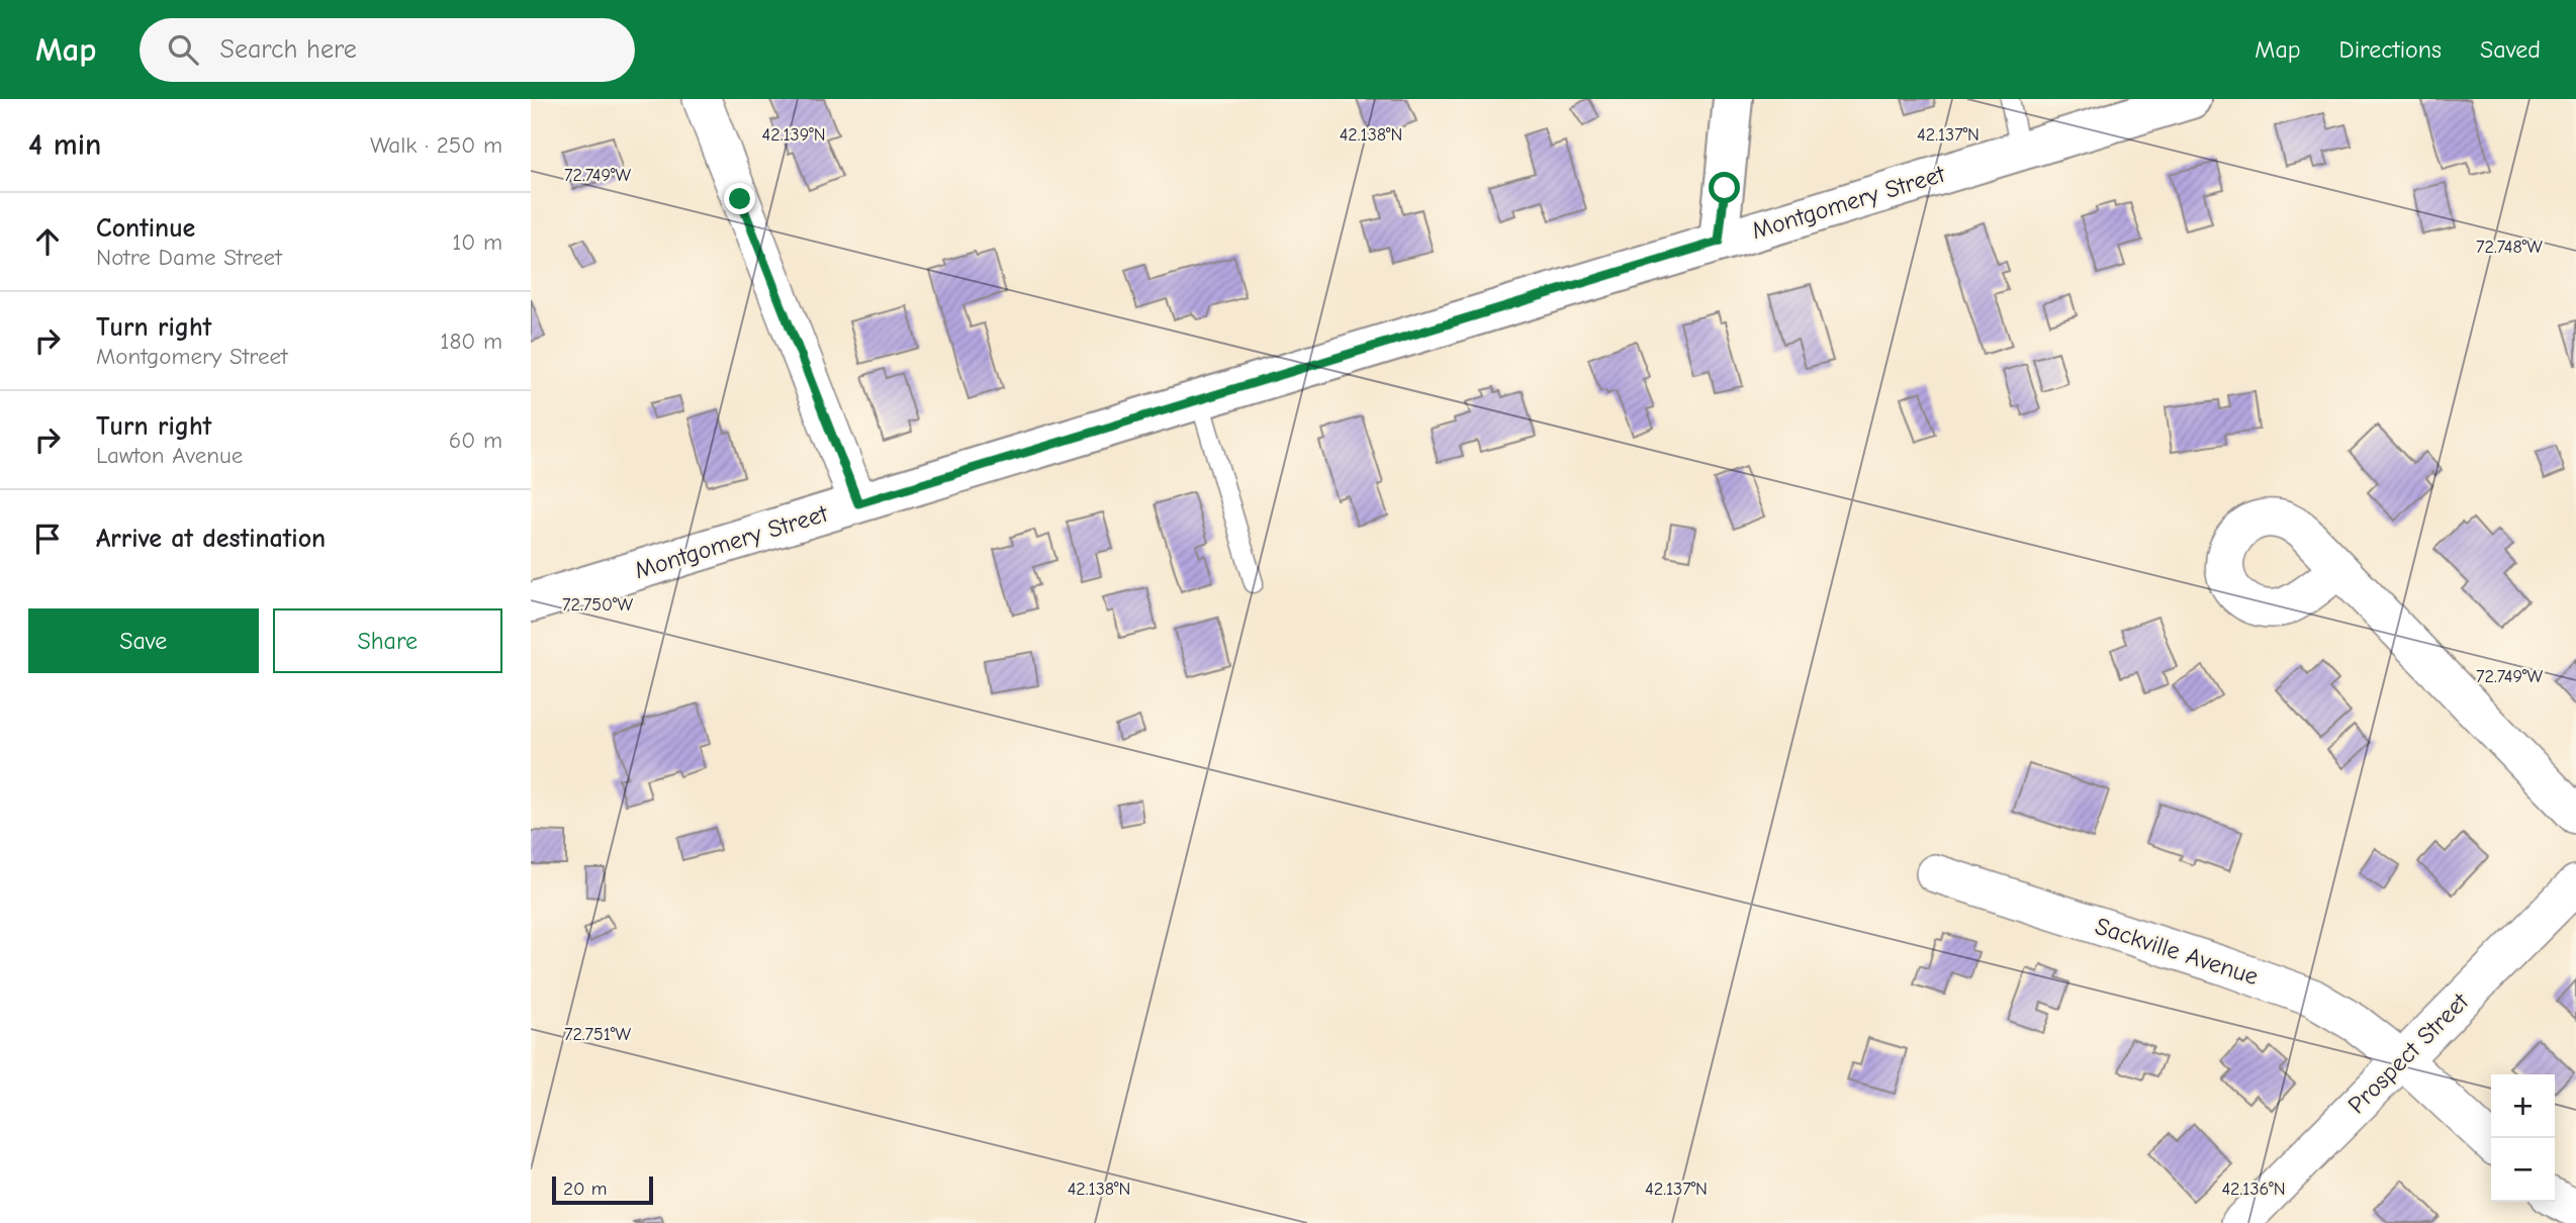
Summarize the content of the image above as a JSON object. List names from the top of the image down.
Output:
{
  "streets": {
    "main road": ["Montgomery Street"],
    "street": ["Sackville Avenue", "Prospect Street"]
  },
  "crossings": [
    ["Sackville Avenue", "Prospect Street"]
  ],
  "scale_bar": "20 m",
  "page": {
    "header": "Map",
    "search": "Search here",
    "nav": ["Map", "Directions", "Saved"],
    "heading": ["4 min", "Walk · 250 m"],
    "list": [
      ["Continue", "Notre Dame Street", "10 m"],
      ["Turn right", "Montgomery Street", "180 m"],
      ["Turn right", "Lawton Avenue", "60 m"],
      "Arrive at destination"
    ],
    "buttons": ["Save", "Share"],
    "map_buttons": ["+", "−"],
    "scale": "20 m"
  },
  "coordinates": [
    "42.139°N",
    "42.138°N",
    "42.137°N",
    "72.749°W",
    "72.748°W",
    "72.750°W",
    "72.751°W",
    "42.136°N"
  ]
}
